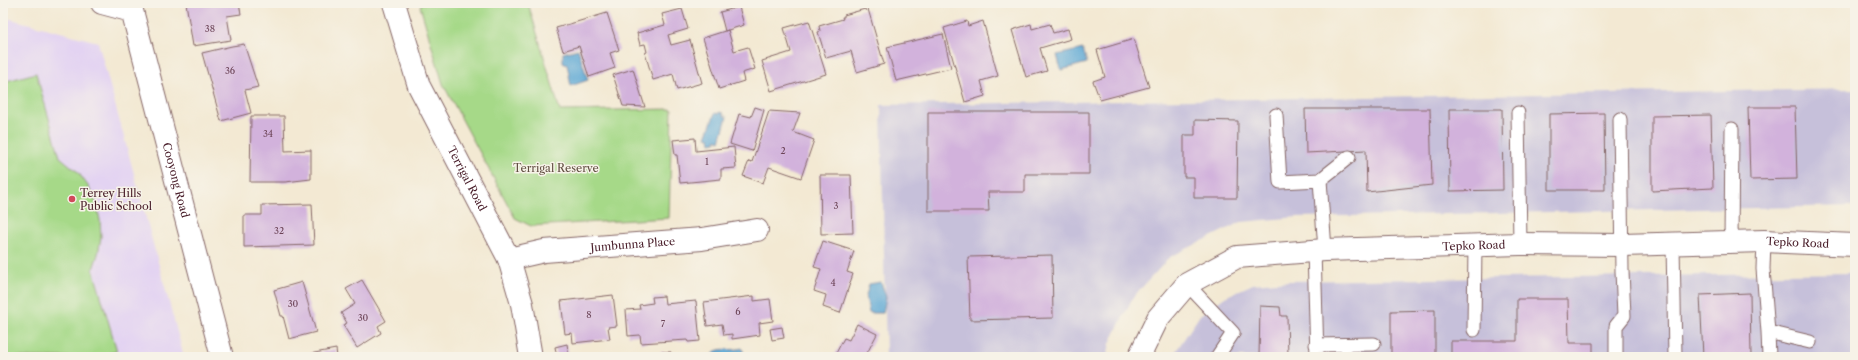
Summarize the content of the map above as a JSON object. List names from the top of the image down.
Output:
{
  "streets": {
    "street": [
      "Terrigal Road",
      "Cooyong Road",
      "Tepko Road",
      "Jumbunna Place"
    ]
  },
  "crossings": [
    ["Terrigal Road", "Jumbunna Place"]
  ],
  "parks": ["Terrigal Reserve"],
  "places": ["Terrey Hills Public School"],
  "house_numbers": [
    "38",
    "36",
    "34",
    "2",
    "1",
    "3",
    "32",
    "4",
    "30",
    "6",
    "8",
    "30",
    "7"
  ]
}
